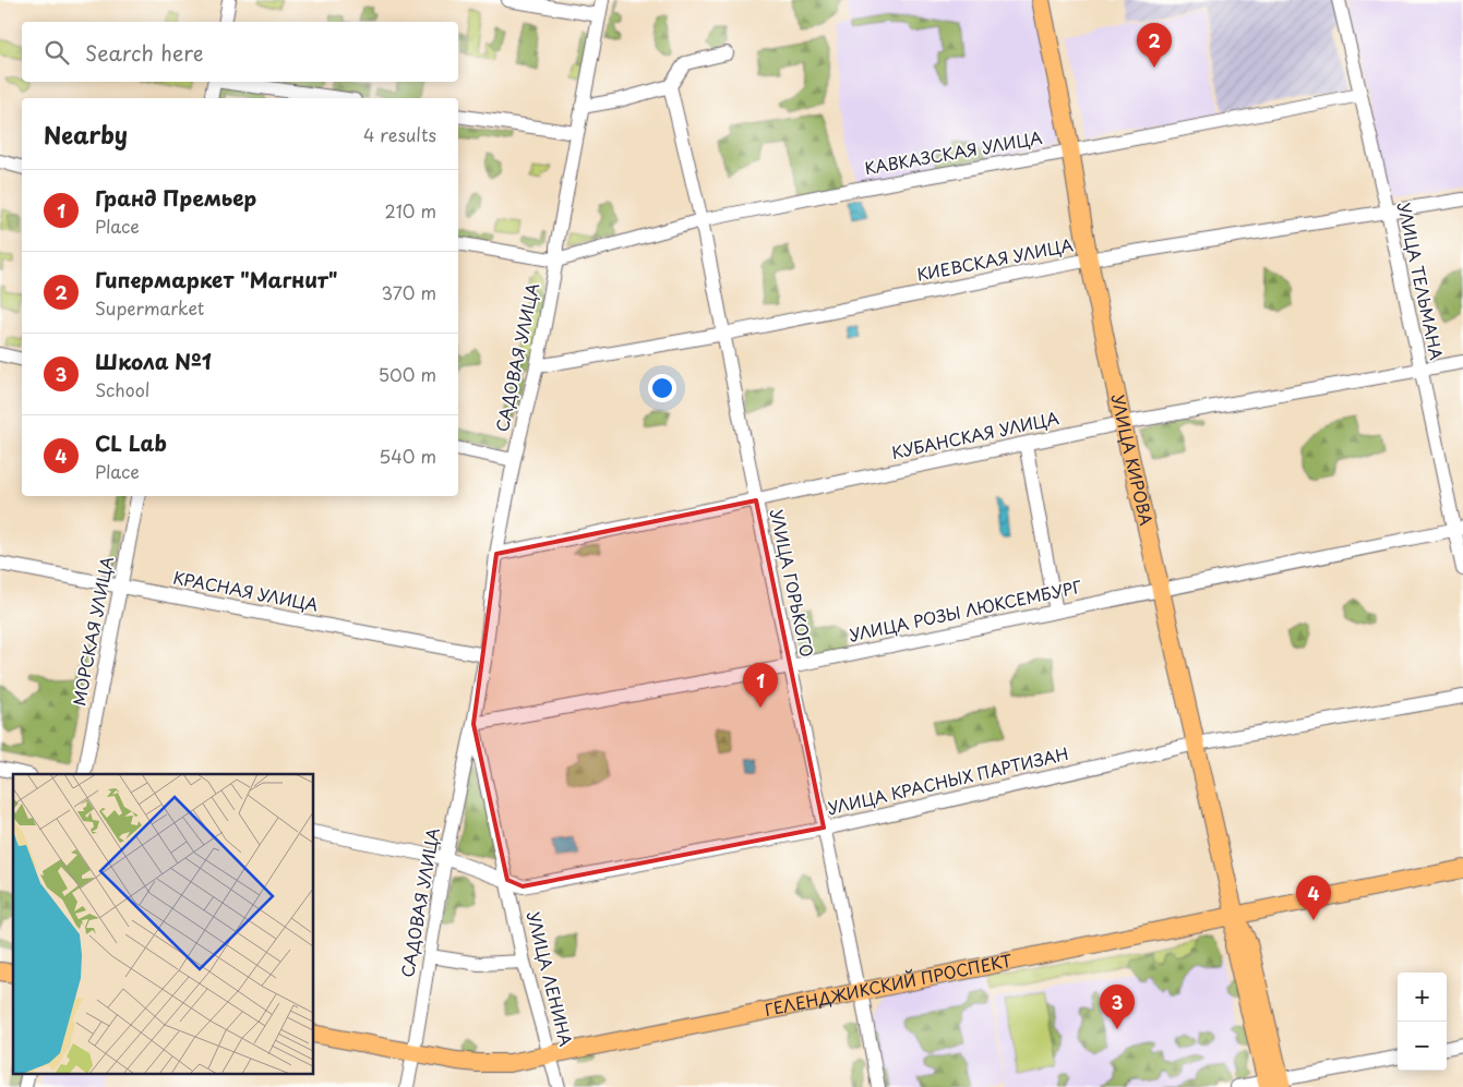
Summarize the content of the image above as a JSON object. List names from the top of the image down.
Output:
{
  "streets": {
    "main road": ["УЛИЦА КИРОВА", "ГЕЛЕНДЖИКСКИЙ ПРОСПЕКТ"],
    "street": [
      "КАВКАЗСКАЯ УЛИЦА",
      "КИЕВСКАЯ УЛИЦА",
      "УЛИЦА ТЕЛЬМАНА",
      "САДОВАЯ УЛИЦА",
      "КУБАНСКАЯ УЛИЦА",
      "УЛИЦА ГОРЬКОГО",
      "КРАСНАЯ УЛИЦА",
      "УЛИЦА РОЗЫ ЛЮКСЕМБУРГ",
      "МОРСКАЯ УЛИЦА",
      "УЛИЦА КРАСНЫХ ПАРТИЗАН",
      "УЛИЦА ЛЕНИНА"
    ]
  },
  "crossings": [
    ["КАВКАЗСКАЯ УЛИЦА", "УЛИЦА ТЕЛЬМАНА"],
    ["КАВКАЗСКАЯ УЛИЦА", "САДОВАЯ УЛИЦА"],
    ["КАВКАЗСКАЯ УЛИЦА", "УЛИЦА КИРОВА"],
    ["КАВКАЗСКАЯ УЛИЦА", "УЛИЦА ГОРЬКОГО"],
    ["КИЕВСКАЯ УЛИЦА", "УЛИЦА ТЕЛЬМАНА"],
    ["КИЕВСКАЯ УЛИЦА", "САДОВАЯ УЛИЦА"],
    ["КИЕВСКАЯ УЛИЦА", "УЛИЦА КИРОВА"],
    ["КИЕВСКАЯ УЛИЦА", "УЛИЦА ГОРЬКОГО"],
    ["УЛИЦА ТЕЛЬМАНА", "КУБАНСКАЯ УЛИЦА"],
    ["УЛИЦА ТЕЛЬМАНА", "УЛИЦА РОЗЫ ЛЮКСЕМБУРГ"],
    ["САДОВАЯ УЛИЦА", "КУБАНСКАЯ УЛИЦА"],
    ["САДОВАЯ УЛИЦА", "КРАСНАЯ УЛИЦА"],
    ["САДОВАЯ УЛИЦА", "УЛИЦА РОЗЫ ЛЮКСЕМБУРГ"],
    ["САДОВАЯ УЛИЦА", "УЛИЦА КРАСНЫХ ПАРТИЗАН"],
    ["САДОВАЯ УЛИЦА", "УЛИЦА ЛЕНИНА"],
    ["САДОВАЯ УЛИЦА", "ГЕЛЕНДЖИКСКИЙ ПРОСПЕКТ"],
    ["КУБАНСКАЯ УЛИЦА", "УЛИЦА КИРОВА"],
    ["КУБАНСКАЯ УЛИЦА", "УЛИЦА ГОРЬКОГО"],
    ["УЛИЦА КИРОВА", "УЛИЦА РОЗЫ ЛЮКСЕМБУРГ"],
    ["УЛИЦА КИРОВА", "УЛИЦА КРАСНЫХ ПАРТИЗАН"],
    ["УЛИЦА КИРОВА", "ГЕЛЕНДЖИКСКИЙ ПРОСПЕКТ"],
    ["УЛИЦА ГОРЬКОГО", "УЛИЦА РОЗЫ ЛЮКСЕМБУРГ"],
    ["УЛИЦА ГОРЬКОГО", "УЛИЦА КРАСНЫХ ПАРТИЗАН"],
    ["УЛИЦА ГОРЬКОГО", "ГЕЛЕНДЖИКСКИЙ ПРОСПЕКТ"],
    ["КРАСНАЯ УЛИЦА", "МОРСКАЯ УЛИЦА"],
    ["УЛИЦА КРАСНЫХ ПАРТИЗАН", "УЛИЦА ЛЕНИНА"],
    ["УЛИЦА ЛЕНИНА", "ГЕЛЕНДЖИКСКИЙ ПРОСПЕКТ"]
  ],
  "page": {
    "search": "Search here",
    "pins": [
      "2",
      "1",
      "4",
      "3"
    ],
    "heading": ["Nearby", "4 results"],
    "list": [
      {
        "mark": "1",
        "name": "Гранд Премьер",
        "note": "Place",
        "value": "210 m"
      },
      {
        "mark": "2",
        "name": "Гипермаркет \"Магнит\"",
        "note": "Supermarket",
        "value": "370 m"
      },
      {
        "mark": "3",
        "name": "Школа №1",
        "note": "School",
        "value": "500 m"
      },
      {
        "mark": "4",
        "name": "CL Lab",
        "note": "Place",
        "value": "540 m"
      }
    ],
    "map_buttons": ["+", "−"]
  }
}
